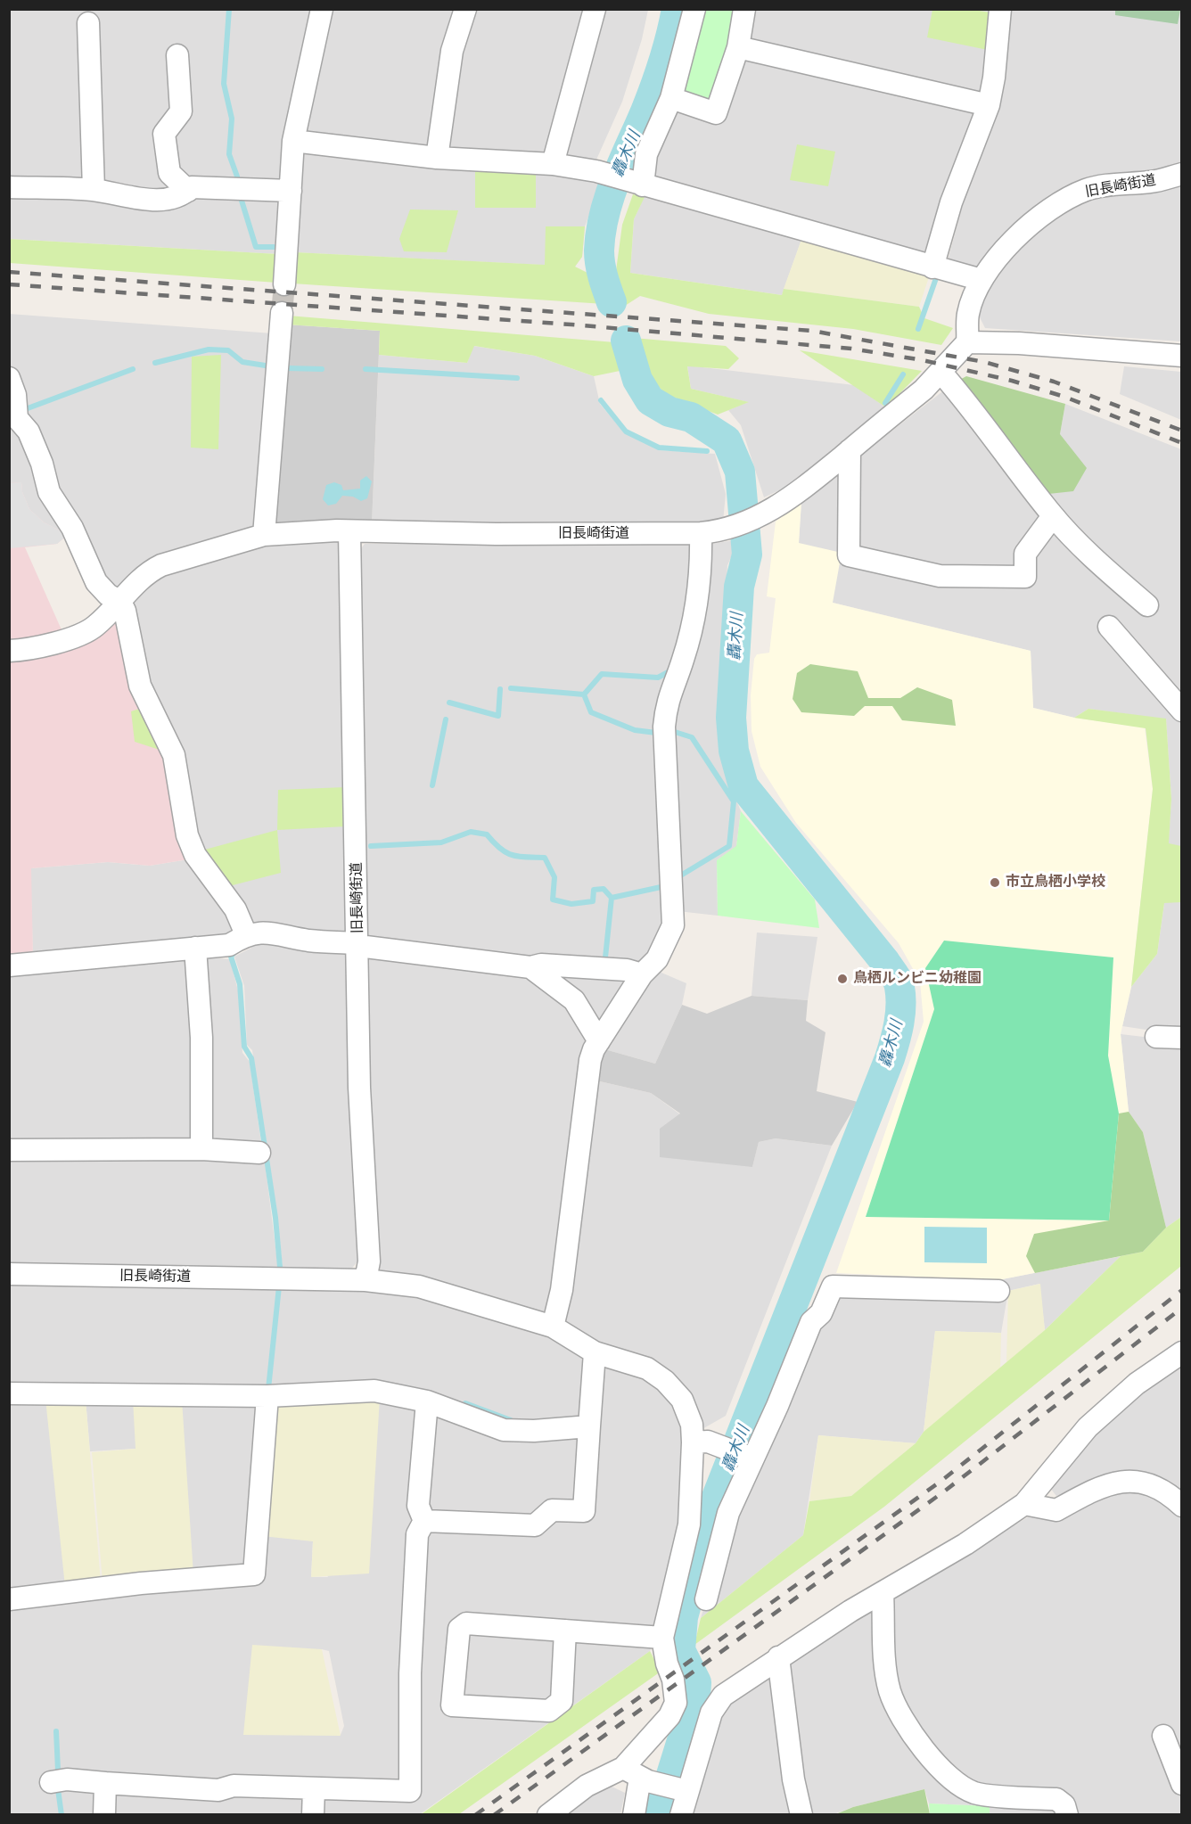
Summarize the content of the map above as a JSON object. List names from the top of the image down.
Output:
{
  "streets": {
    "street": ["旧長崎街道"]
  },
  "water": ["轟木川"],
  "places": ["市立鳥栖小学校", "鳥栖ルンビニ幼稚園"]
}
